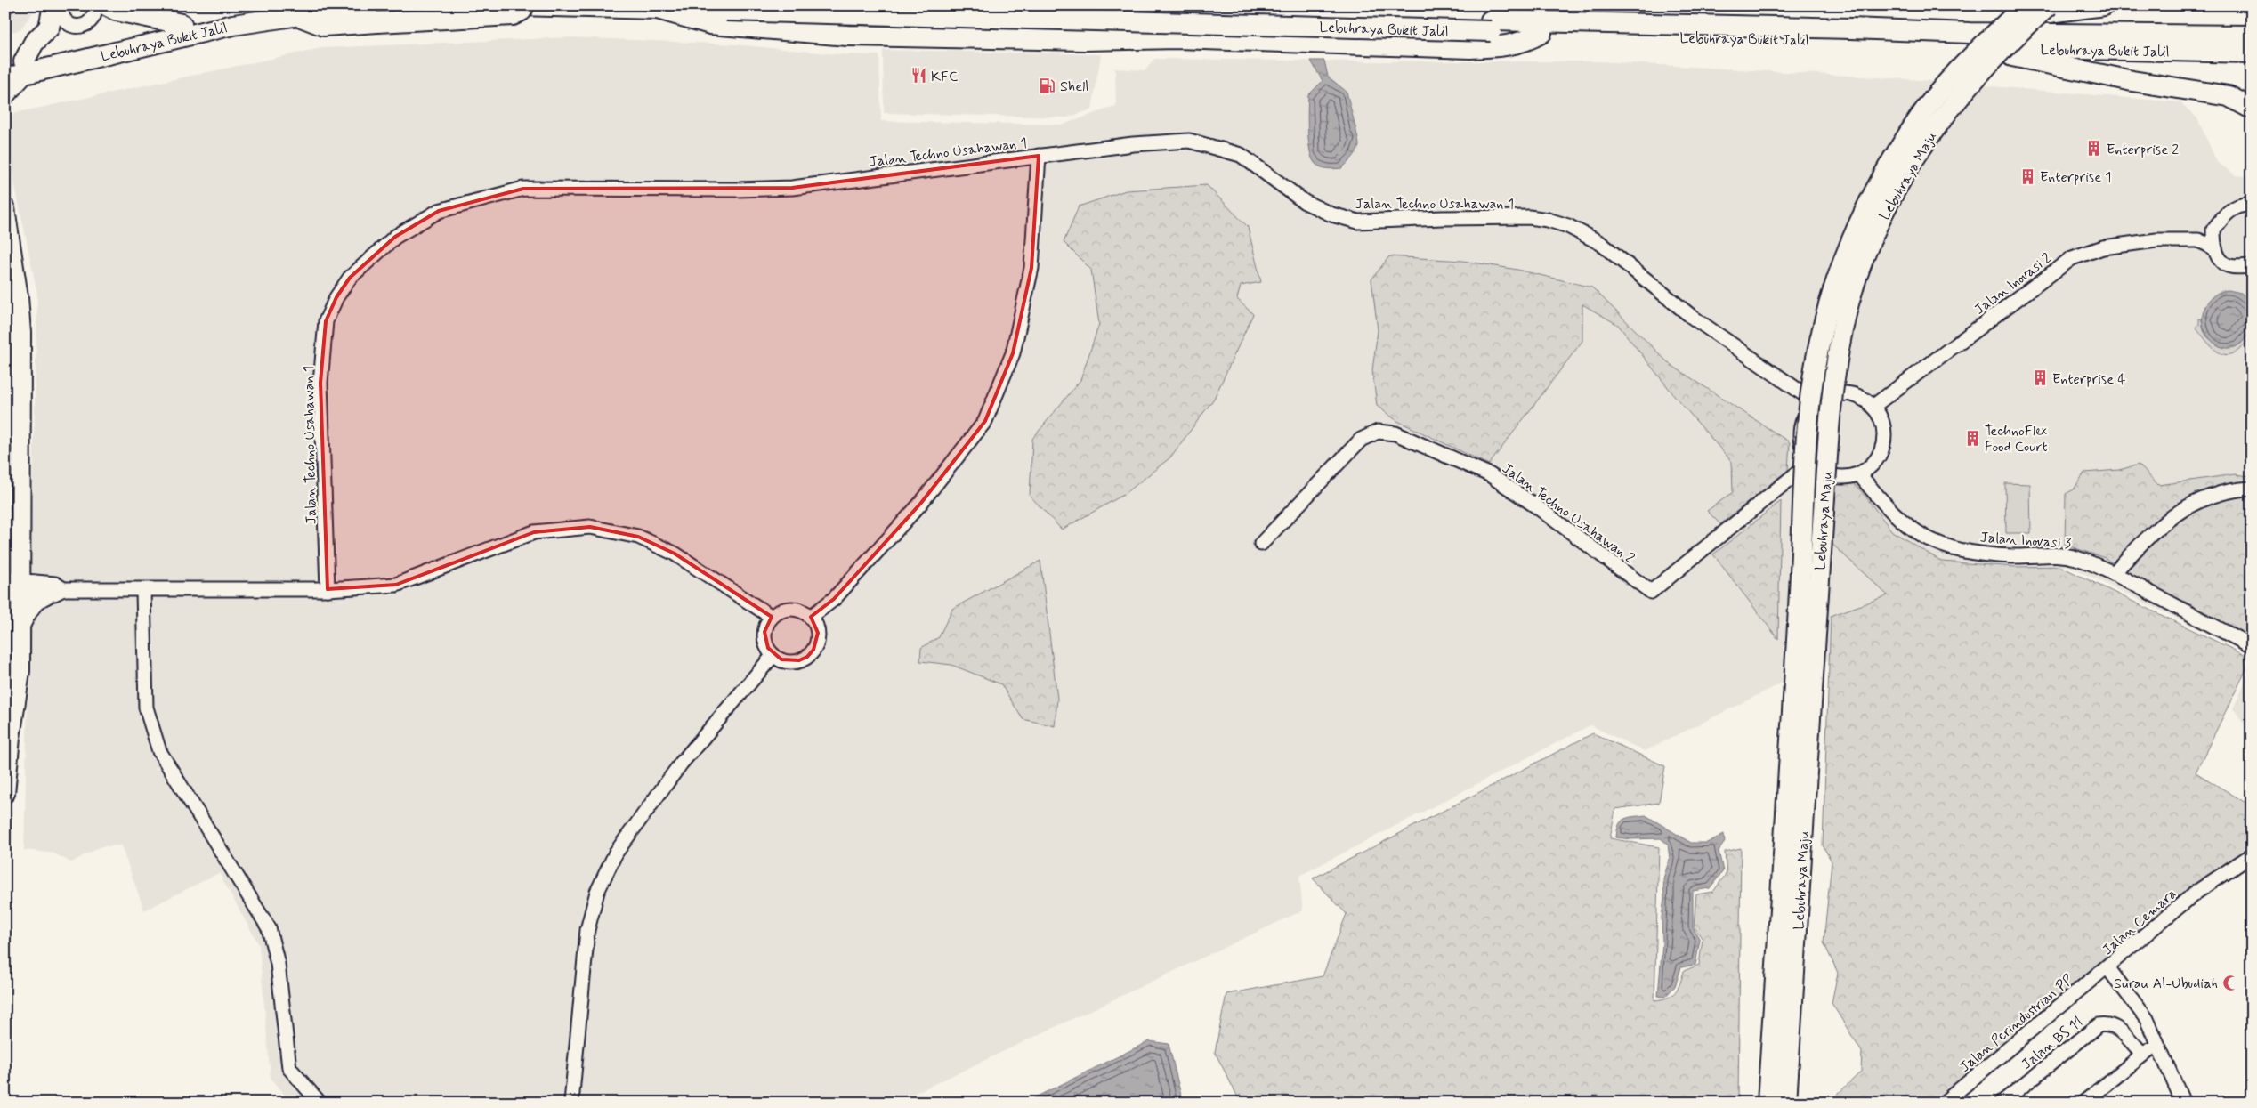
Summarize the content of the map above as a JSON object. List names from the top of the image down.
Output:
{
  "streets": {
    "highway": ["Lebuhraya Bukit Jalil", "Lebuhraya Maju"],
    "street": [
      "Jalan Techno Usahawan 1",
      "Jalan Inovasi 2",
      "Jalan Techno Usahawan 2",
      "Jalan Inovasi 3",
      "Jalan Cemara",
      "Jalan Perindustrian PP",
      "Jalan BS 11"
    ]
  },
  "crossings": [
    ["Jalan Techno Usahawan 1", "Jalan Inovasi 2"],
    ["Jalan Techno Usahawan 1", "Jalan Techno Usahawan 2"],
    ["Jalan Techno Usahawan 1", "Jalan Inovasi 3"],
    ["Jalan Inovasi 2", "Jalan Techno Usahawan 2"],
    ["Jalan Inovasi 2", "Jalan Inovasi 3"],
    ["Jalan Techno Usahawan 2", "Jalan Inovasi 3"],
    ["Jalan Cemara", "Jalan Perindustrian PP"]
  ],
  "places": {
    "restaurant": ["KFC"],
    "fuel station": ["Shell"],
    "building": [
      "Enterprise 2",
      "Enterprise 1",
      "Enterprise 4",
      "TechnoFlex Food Court"
    ],
    "mosque": ["Surau Al-Ubudiah"]
  }
}
